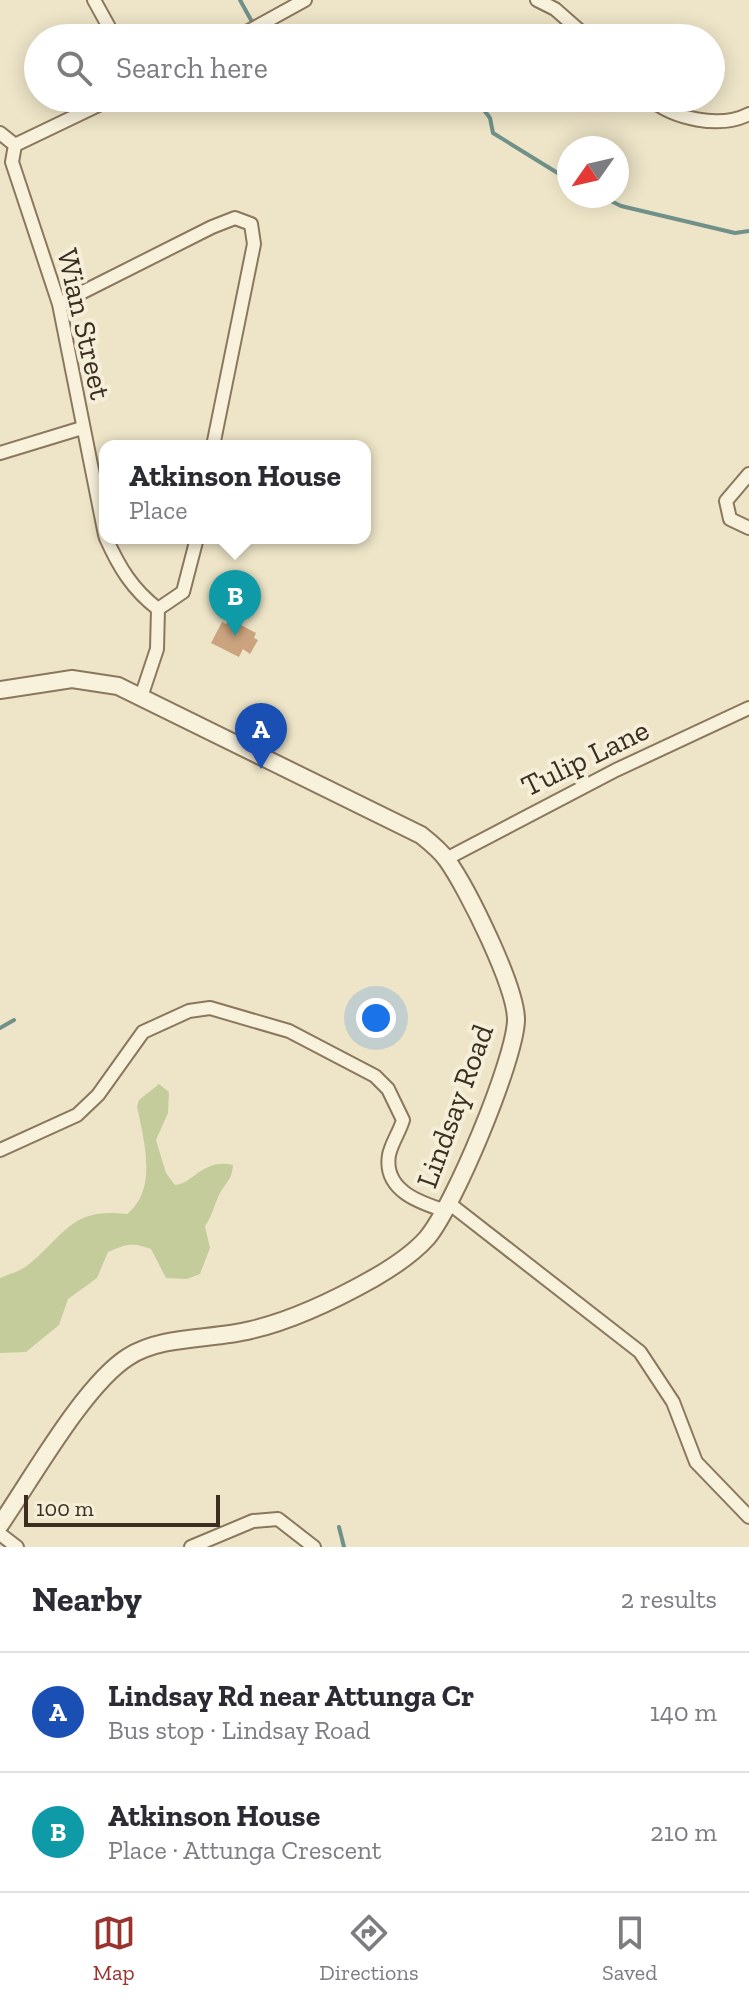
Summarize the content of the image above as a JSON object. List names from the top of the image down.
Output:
{
  "streets": {
    "street": ["Wian Street", "Tulip Lane", "Lindsay Road"]
  },
  "crossings": [
    ["Tulip Lane", "Lindsay Road"]
  ],
  "scale_bar": "100 m",
  "north": "bottom left",
  "page": {
    "search": "Search here",
    "popup": ["Atkinson House", "Place"],
    "pins": ["B", "A"],
    "scale": "100 m",
    "heading": ["Nearby", "2 results"],
    "list": [
      {
        "mark": "A",
        "name": "Lindsay Rd near Attunga Cr",
        "note": "Bus stop · Lindsay Road",
        "value": "140 m"
      },
      {
        "mark": "B",
        "name": "Atkinson House",
        "note": "Place · Attunga Crescent",
        "value": "210 m"
      }
    ],
    "nav": ["Map", "Directions", "Saved"]
  }
}
